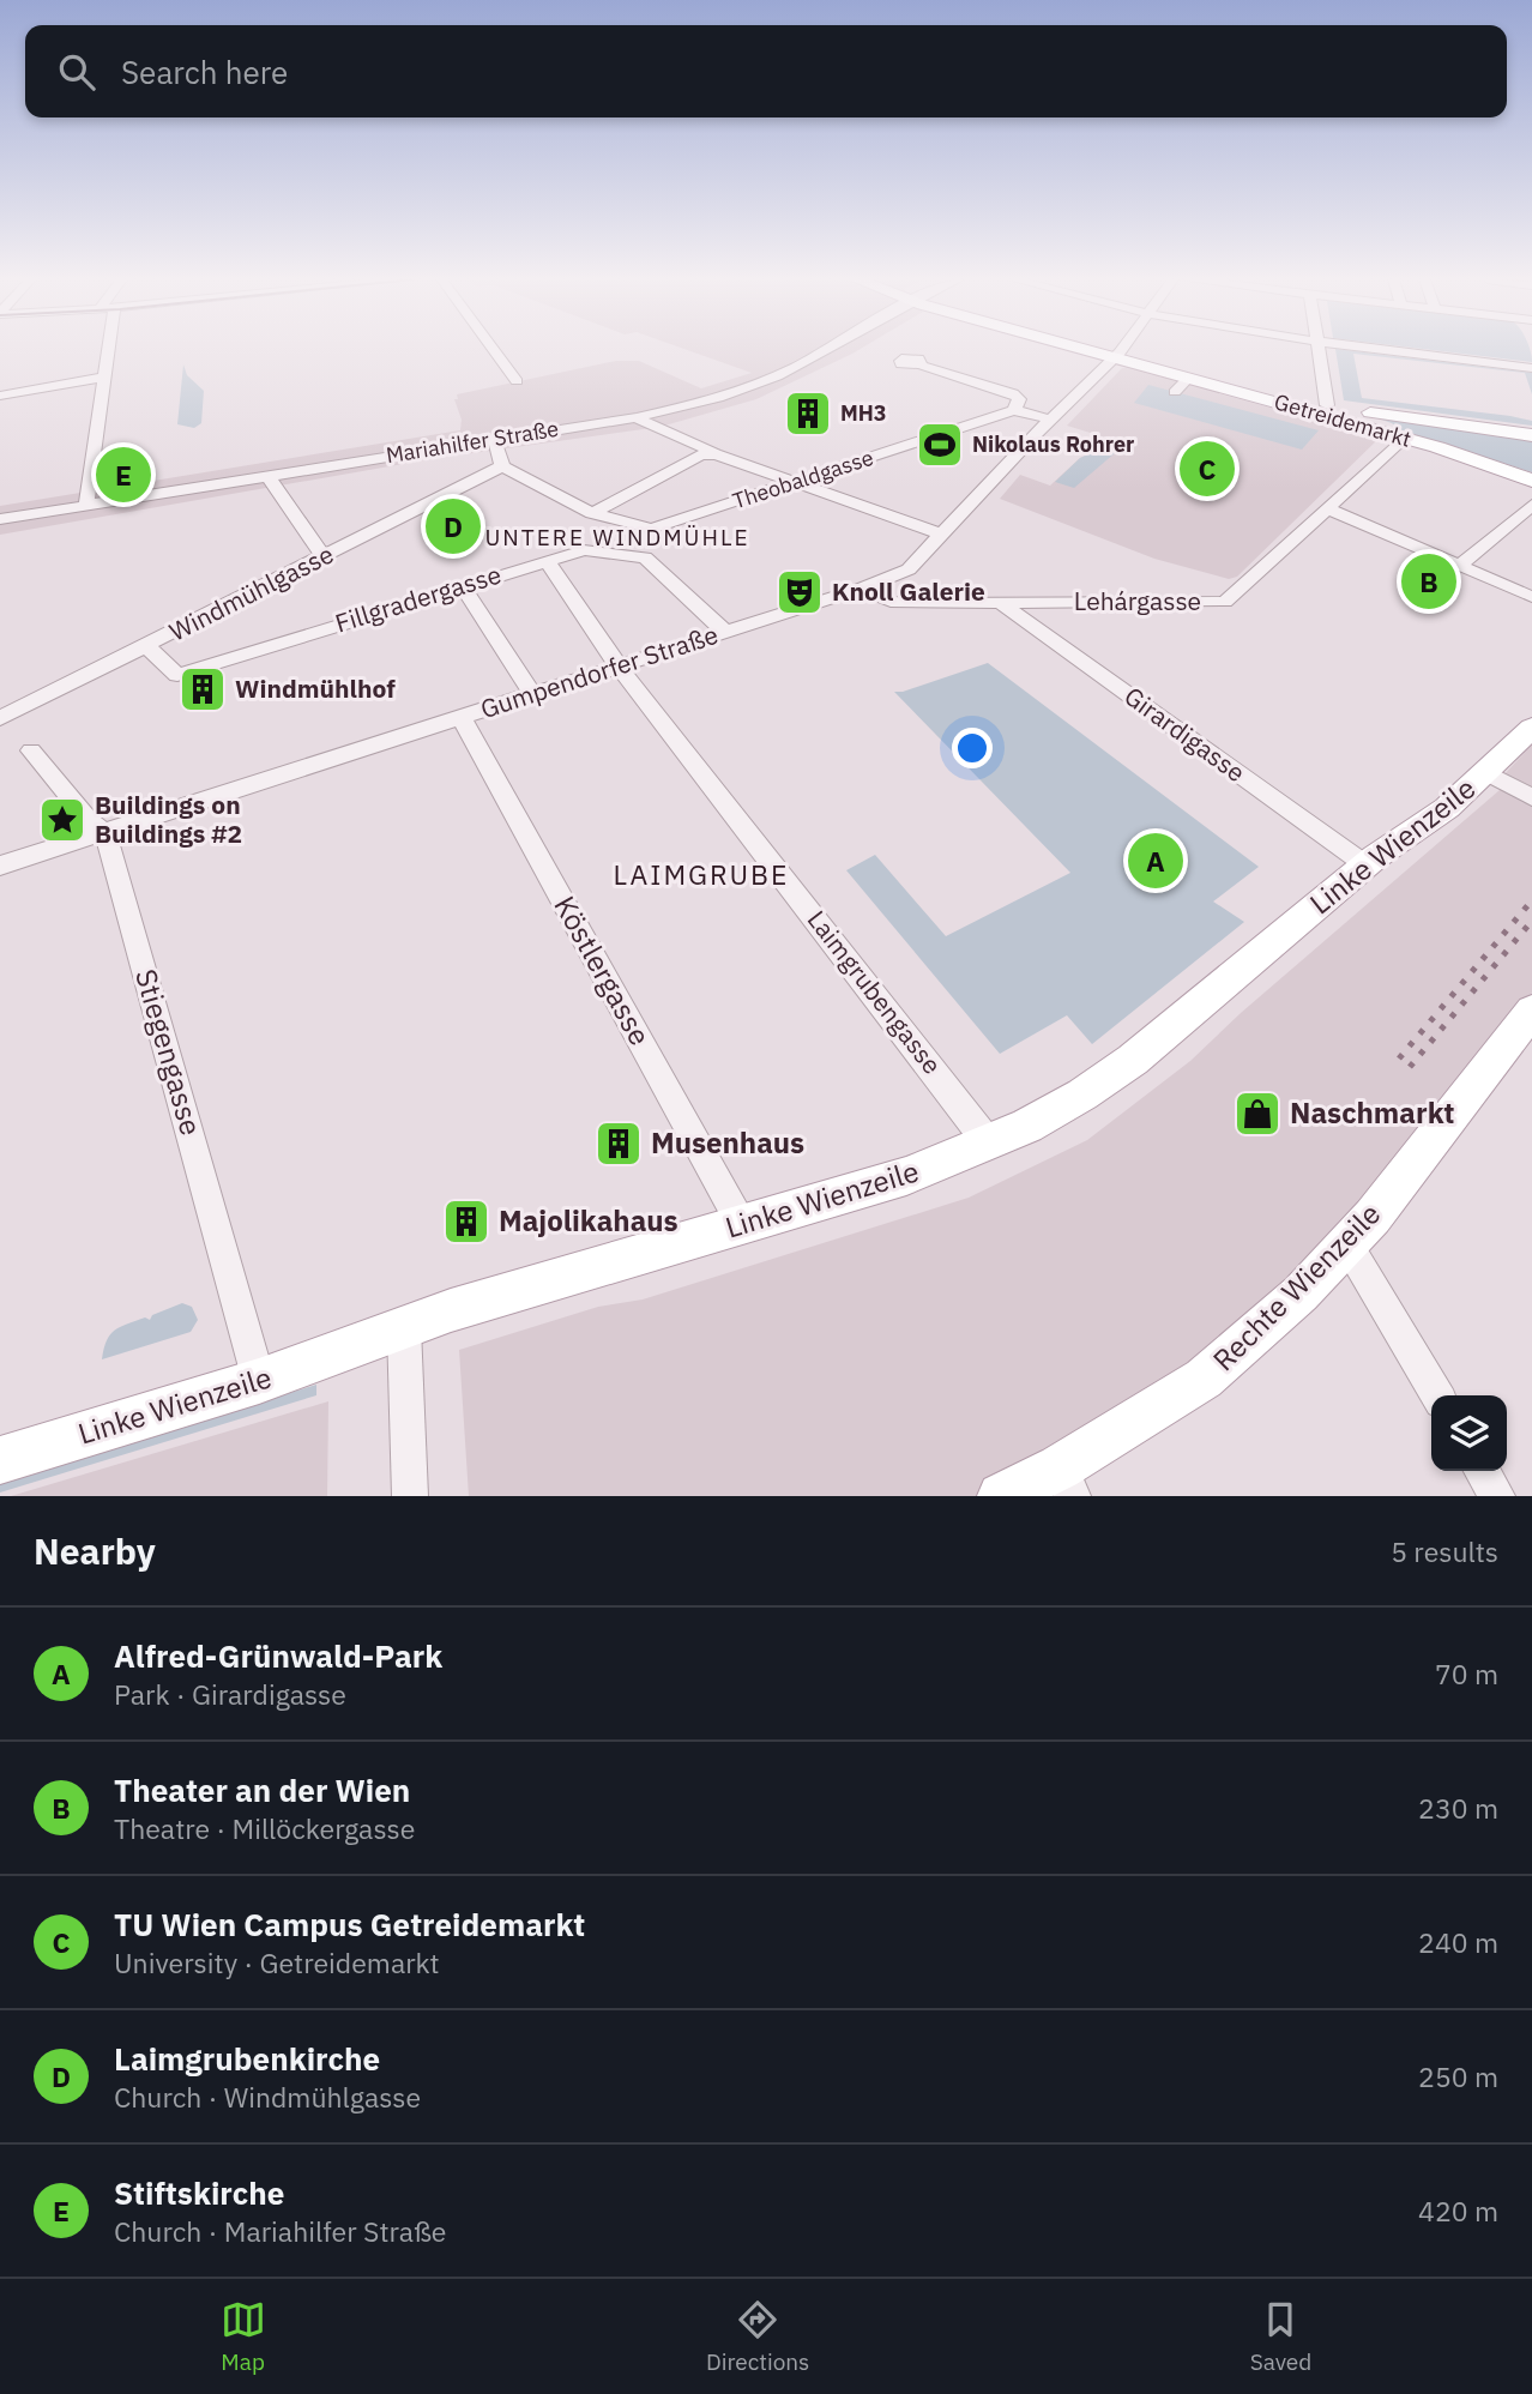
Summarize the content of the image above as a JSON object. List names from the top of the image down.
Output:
{
  "streets": {
    "main road": ["Getreidemarkt", "Linke Wienzeile", "Rechte Wienzeile"],
    "street": [
      "Mariahilfer Straße",
      "Theobaldgasse",
      "Windmühlgasse",
      "Fillgradergasse",
      "Lehárgasse",
      "Gumpendorfer Straße",
      "Girardigasse",
      "Köstlergasse",
      "Laimgrubengasse",
      "Stiegengasse"
    ]
  },
  "crossings": [
    ["Getreidemarkt", "Lehárgasse"],
    ["Getreidemarkt", "Gumpendorfer Straße"],
    ["Theobaldgasse", "Windmühlgasse"],
    ["Windmühlgasse", "Fillgradergasse"],
    ["Fillgradergasse", "Gumpendorfer Straße"],
    ["Fillgradergasse", "Laimgrubengasse"],
    ["Lehárgasse", "Gumpendorfer Straße"],
    ["Lehárgasse", "Girardigasse"],
    ["Gumpendorfer Straße", "Köstlergasse"],
    ["Gumpendorfer Straße", "Laimgrubengasse"],
    ["Gumpendorfer Straße", "Stiegengasse"],
    ["Girardigasse", "Linke Wienzeile"],
    ["Linke Wienzeile", "Köstlergasse"],
    ["Linke Wienzeile", "Laimgrubengasse"],
    ["Linke Wienzeile", "Stiegengasse"]
  ],
  "districts": ["UNTERE WINDMÜHLE", "LAIMGRUBE"],
  "places": {
    "building": [
      "MH3",
      "Windmühlhof",
      "Musenhaus",
      "Majolikahaus"
    ],
    "sports": ["Nikolaus Rohrer"],
    "theatre": ["Knoll Galerie"],
    "place": ["Buildings on Buildings #2"],
    "shop": ["Naschmarkt"]
  },
  "page": {
    "search": "Search here",
    "pins": [
      "C",
      "E",
      "D",
      "B",
      "A"
    ],
    "heading": ["Nearby", "5 results"],
    "list": [
      {
        "mark": "A",
        "name": "Alfred-Grünwald-Park",
        "note": "Park · Girardigasse",
        "value": "70 m"
      },
      {
        "mark": "B",
        "name": "Theater an der Wien",
        "note": "Theatre · Millöckergasse",
        "value": "230 m"
      },
      {
        "mark": "C",
        "name": "TU Wien Campus Getreidemarkt",
        "note": "University · Getreidemarkt",
        "value": "240 m"
      },
      {
        "mark": "D",
        "name": "Laimgrubenkirche",
        "note": "Church · Windmühlgasse",
        "value": "250 m"
      },
      {
        "mark": "E",
        "name": "Stiftskirche",
        "note": "Church · Mariahilfer Straße",
        "value": "420 m"
      }
    ],
    "nav": ["Map", "Directions", "Saved"]
  }
}
